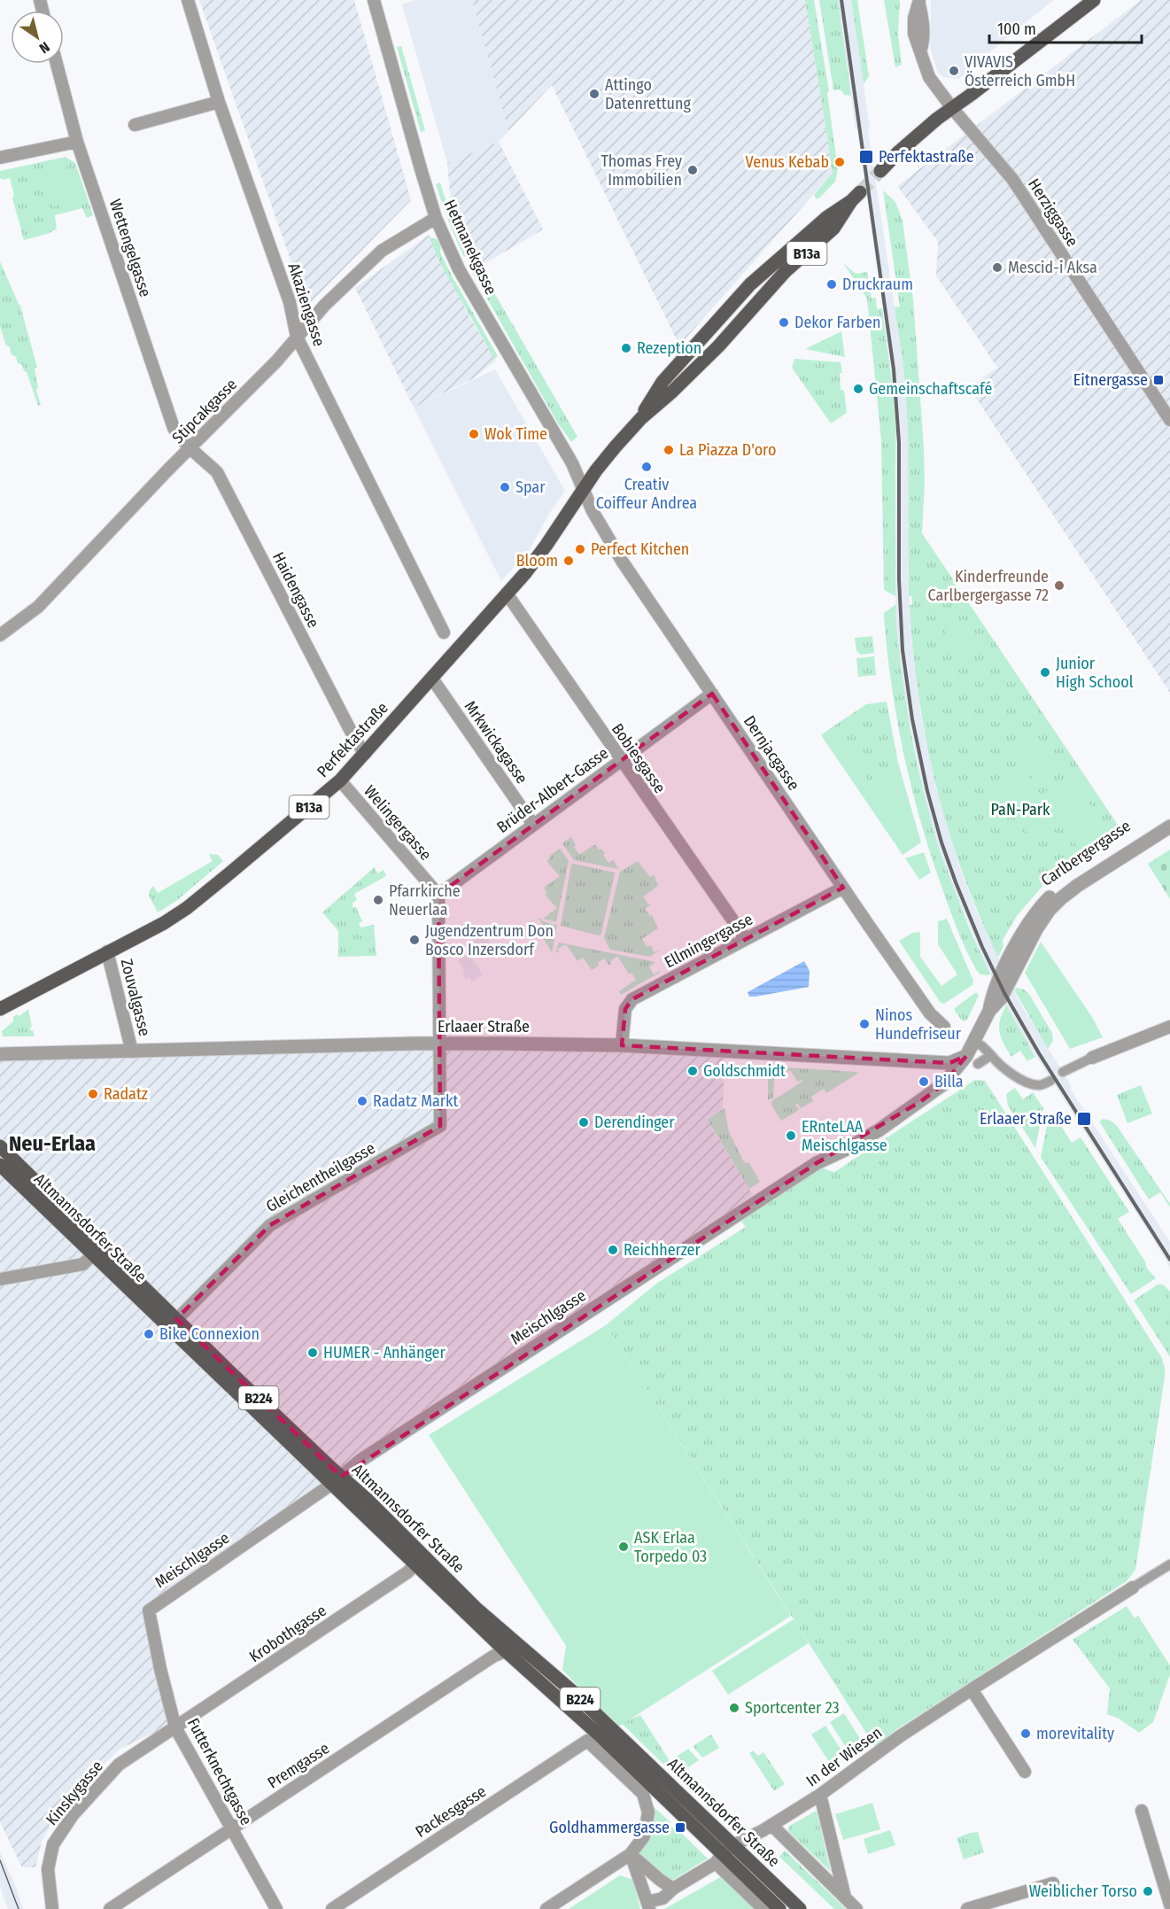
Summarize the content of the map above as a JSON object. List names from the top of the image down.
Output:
{
  "streets": {
    "main road": [
      "B13a",
      "Perfektastraße",
      "Altmannsdorfer Straße",
      "B224"
    ],
    "street": [
      "Herziggasse",
      "Hetmanekgasse",
      "Wettengelgasse",
      "Akaziengasse",
      "Stipcakgasse",
      "Haidengasse",
      "Mrkwickagasse",
      "Dernjacgasse",
      "Bobiesgasse",
      "Brüder-Albert-Gasse",
      "Welingergasse",
      "Carlbergergasse",
      "Ellmingergasse",
      "Zouvalgasse",
      "Erlaaer Straße",
      "Gleichentheilgasse",
      "Meischlgasse",
      "Krobothgasse",
      "In der Wiesen",
      "Premgasse",
      "Futterknechtgasse",
      "Kinskygasse",
      "Packesgasse"
    ]
  },
  "crossings": [
    ["Hetmanekgasse", "Stipcakgasse"],
    ["Hetmanekgasse", "Perfektastraße"],
    ["Hetmanekgasse", "Dernjacgasse"],
    ["Wettengelgasse", "Stipcakgasse"],
    ["Wettengelgasse", "Haidengasse"],
    ["Akaziengasse", "Stipcakgasse"],
    ["Stipcakgasse", "Haidengasse"],
    ["Haidengasse", "Perfektastraße"],
    ["Perfektastraße", "Mrkwickagasse"],
    ["Perfektastraße", "Dernjacgasse"],
    ["Perfektastraße", "Bobiesgasse"],
    ["Perfektastraße", "Welingergasse"],
    ["Perfektastraße", "Zouvalgasse"],
    ["Mrkwickagasse", "Brüder-Albert-Gasse"],
    ["Dernjacgasse", "Brüder-Albert-Gasse"],
    ["Dernjacgasse", "Ellmingergasse"],
    ["Bobiesgasse", "Brüder-Albert-Gasse"],
    ["Bobiesgasse", "Ellmingergasse"],
    ["Brüder-Albert-Gasse", "Welingergasse"],
    ["Carlbergergasse", "Erlaaer Straße"],
    ["Carlbergergasse", "Meischlgasse"],
    ["Ellmingergasse", "Erlaaer Straße"],
    ["Zouvalgasse", "Erlaaer Straße"],
    ["Erlaaer Straße", "Gleichentheilgasse"],
    ["Erlaaer Straße", "Meischlgasse"],
    ["Gleichentheilgasse", "Altmannsdorfer Straße"],
    ["Altmannsdorfer Straße", "Meischlgasse"],
    ["Altmannsdorfer Straße", "Krobothgasse"],
    ["Altmannsdorfer Straße", "In der Wiesen"],
    ["Altmannsdorfer Straße", "Premgasse"],
    ["Meischlgasse", "Futterknechtgasse"],
    ["Krobothgasse", "Futterknechtgasse"],
    ["Krobothgasse", "Kinskygasse"],
    ["Premgasse", "Futterknechtgasse"],
    ["Futterknechtgasse", "Kinskygasse"]
  ],
  "districts": ["Neu-Erlaa"],
  "parks": ["PaN-Park"],
  "places": {
    "other": [
      "VIVAVIS Österreich GmbH",
      "Attingo Datenrettung",
      "Venus Kebab",
      "Thomas Frey Immobilien",
      "Mescid-i Aksa",
      "Druckraum",
      "Dekor Farben",
      "Rezeption",
      "Gemeinschaftscafé",
      "Wok Time",
      "La Piazza D'oro",
      "Creativ Coiffeur Andrea",
      "Spar",
      "Perfect Kitchen",
      "Bloom",
      "Kinderfreunde Carlbergergasse 72",
      "Junior High School",
      "Pfarrkirche Neuerlaa",
      "Jugendzentrum Don Bosco Inzersdorf",
      "Ninos Hundefriseur",
      "Goldschmidt",
      "Billa",
      "Radatz",
      "Radatz Markt",
      "Derendinger",
      "ERnteLAA Meischlgasse",
      "Reichherzer",
      "Bike Connexion",
      "HUMER - Anhänger",
      "ASK Erlaa Torpedo 03",
      "Sportcenter 23",
      "morevitality",
      "Weiblicher Torso"
    ],
    "transit": [
      "Perfektastraße",
      "Eitnergasse",
      "Erlaaer Straße",
      "Goldhammergasse"
    ]
  },
  "scale_bar": "100 m",
  "north": "bottom right"
}
